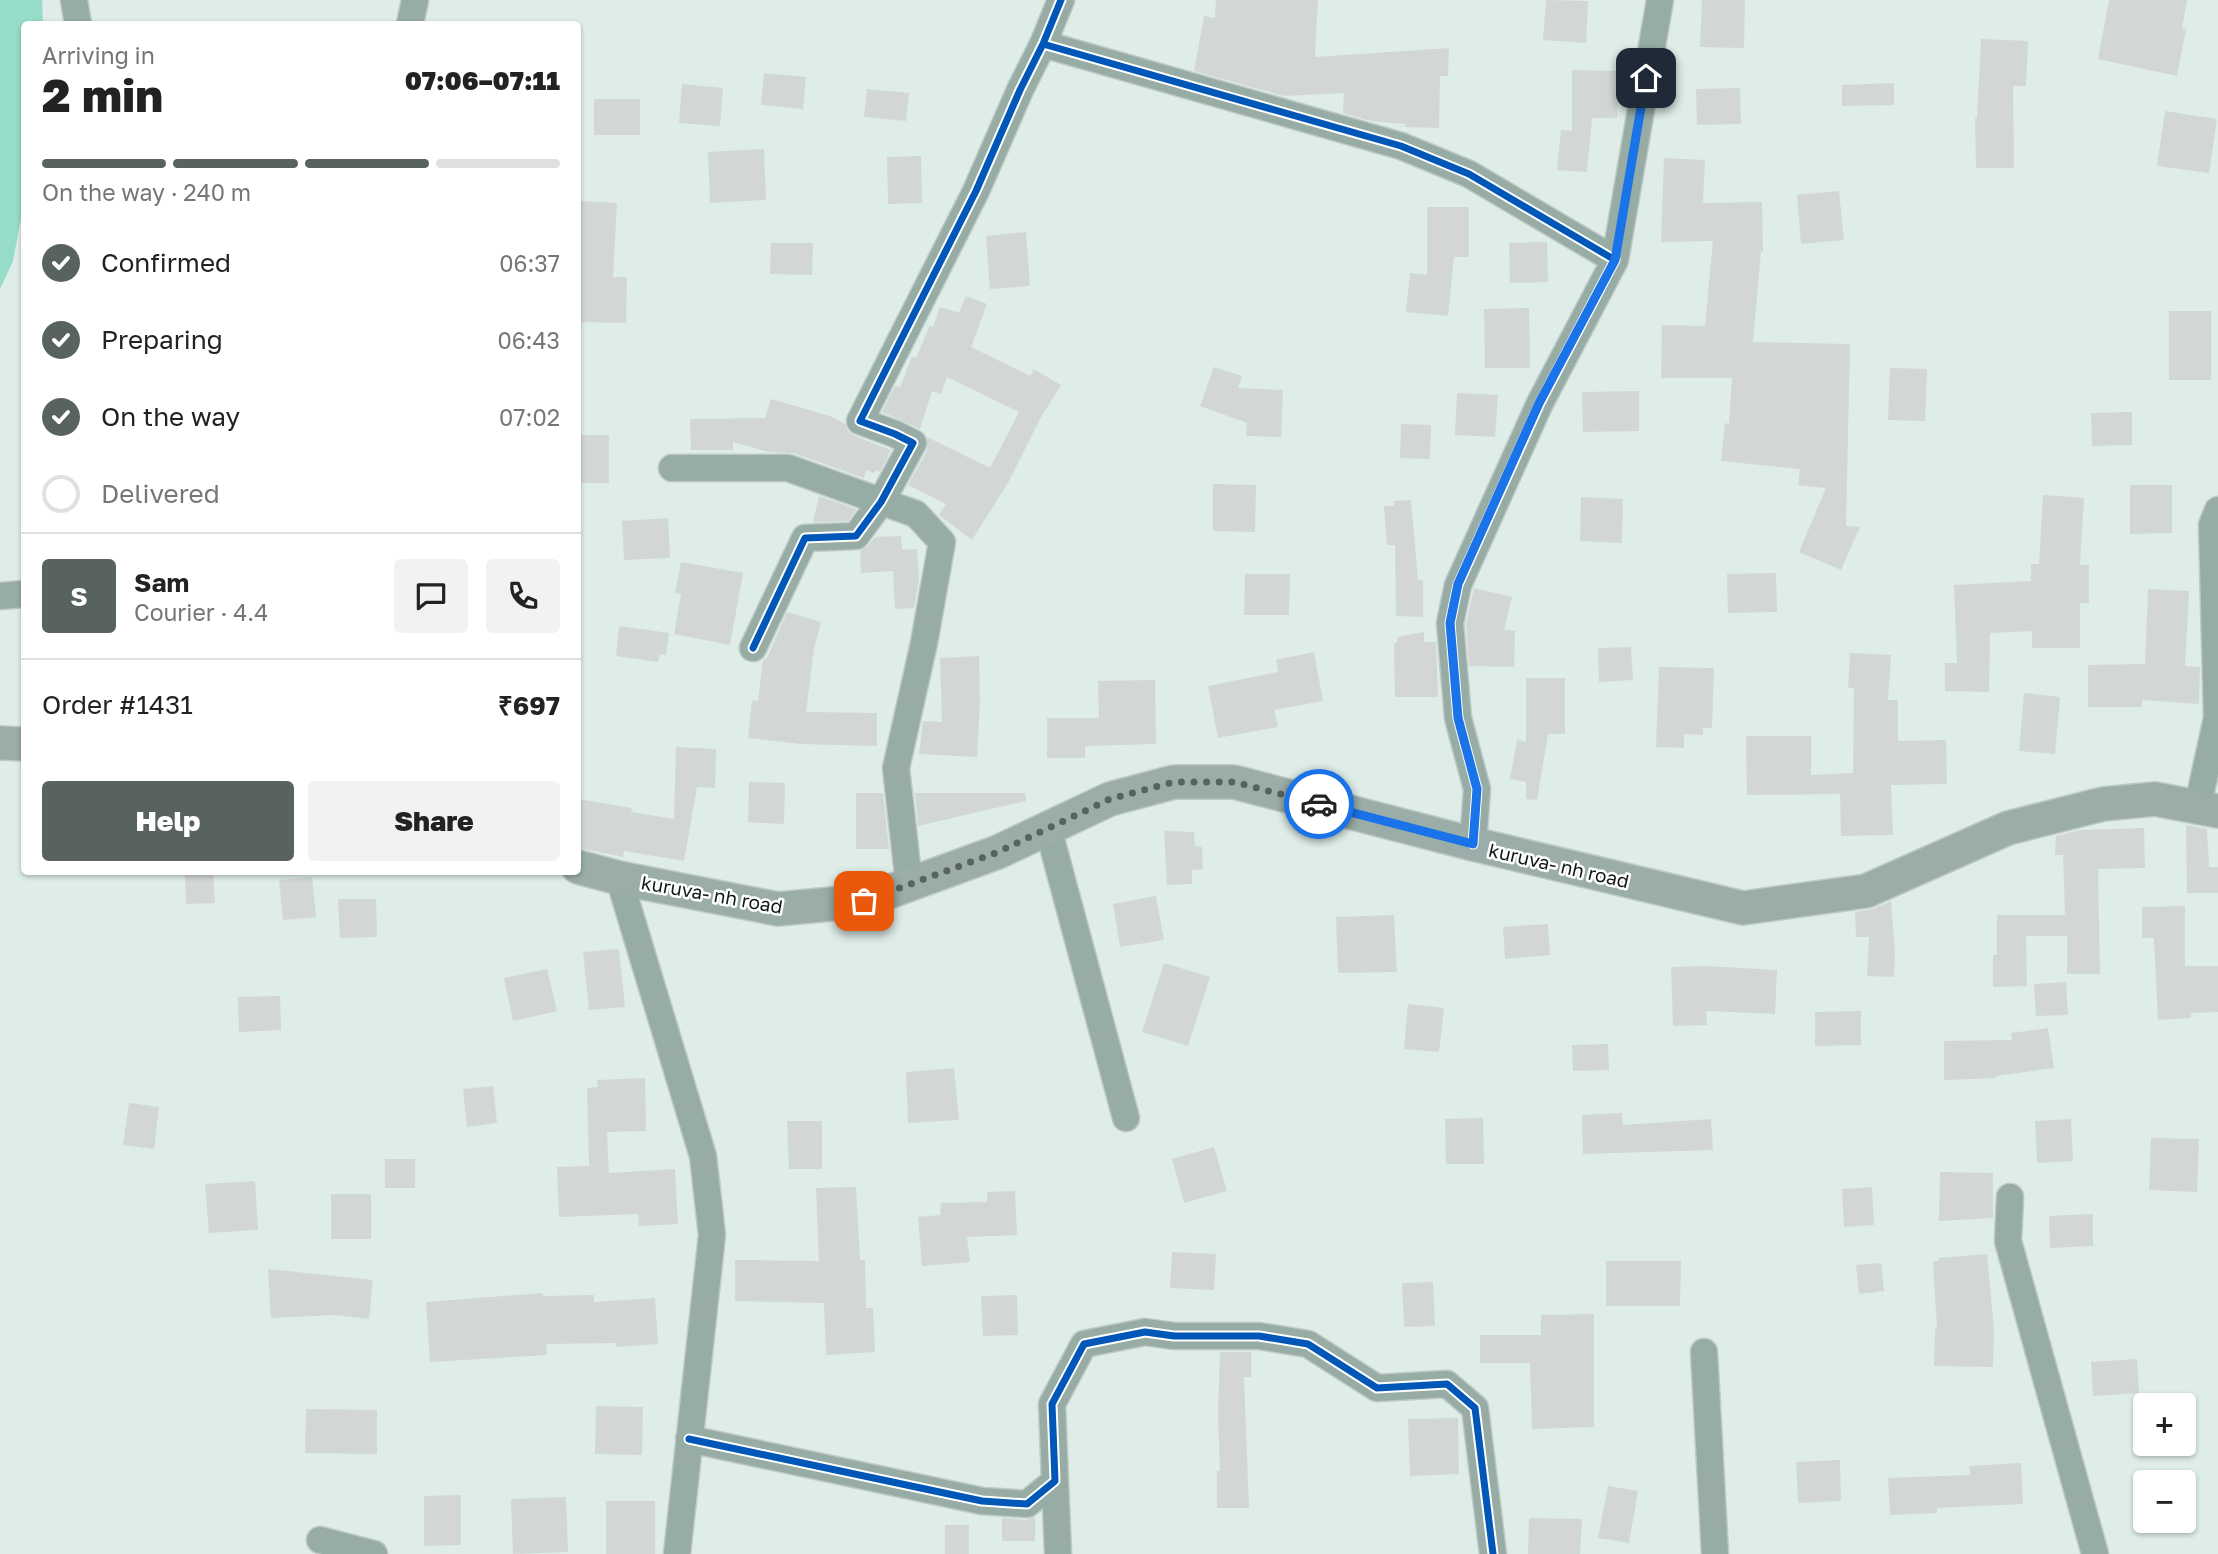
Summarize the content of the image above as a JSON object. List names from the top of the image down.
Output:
{
  "streets": {
    "main road": ["kuruva- nh road"]
  },
  "page": {
    "heading": ["2 min", "Arriving in", "07:06–07:11"],
    "panel": [
      "Sam",
      "Courier · 4.4",
      "Order #1431",
      "₹697"
    ],
    "bar": "On the way · 240 m",
    "list": [
      ["Confirmed", "06:37"],
      ["Preparing", "06:43"],
      ["On the way", "07:02"],
      "Delivered"
    ],
    "round": "S",
    "buttons": ["Help", "Share"],
    "map_buttons": ["+", "−"]
  }
}
